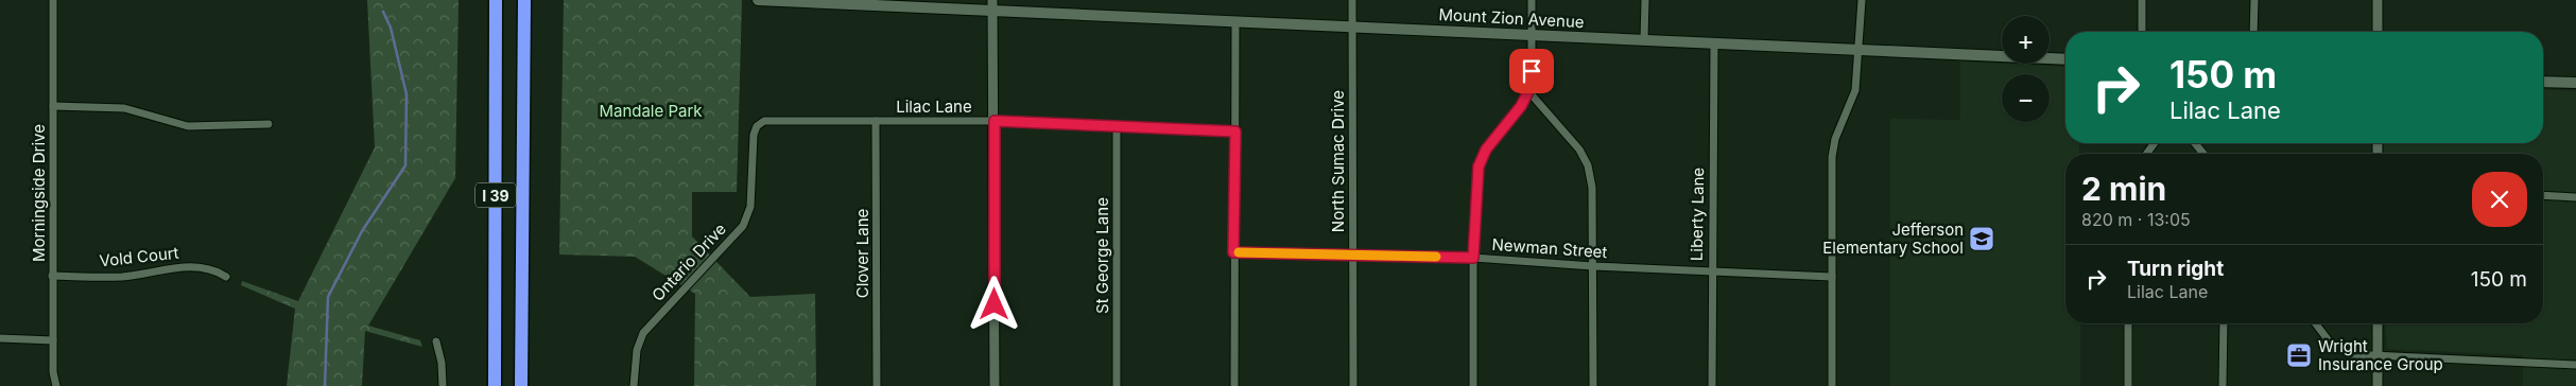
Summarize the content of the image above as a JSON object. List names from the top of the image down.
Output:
{
  "streets": {
    "highway": ["I 39"],
    "main road": ["Mount Zion Avenue"],
    "street": [
      "Lilac Lane",
      "North Sumac Drive",
      "Morningside Drive",
      "Liberty Lane",
      "Newman Street",
      "Clover Lane",
      "St George Lane",
      "Vold Court",
      "Ontario Drive"
    ]
  },
  "crossings": [
    ["Mount Zion Avenue", "North Sumac Drive"],
    ["Mount Zion Avenue", "Liberty Lane"],
    ["Lilac Lane", "Clover Lane"],
    ["Lilac Lane", "St George Lane"],
    ["Lilac Lane", "Ontario Drive"],
    ["North Sumac Drive", "Newman Street"],
    ["Morningside Drive", "Vold Court"],
    ["Liberty Lane", "Newman Street"]
  ],
  "parks": ["Mandale Park"],
  "places": {
    "school or university": ["Jefferson Elementary School"],
    "office": ["Wright Insurance Group"]
  },
  "page": {
    "map_buttons": ["+", "−"],
    "turn": ["150 m", "Lilac Lane"],
    "heading": ["2 min", "820 m · 13:05"],
    "list": [
      {
        "name": "Turn right",
        "note": "Lilac Lane",
        "value": "150 m"
      }
    ]
  }
}
